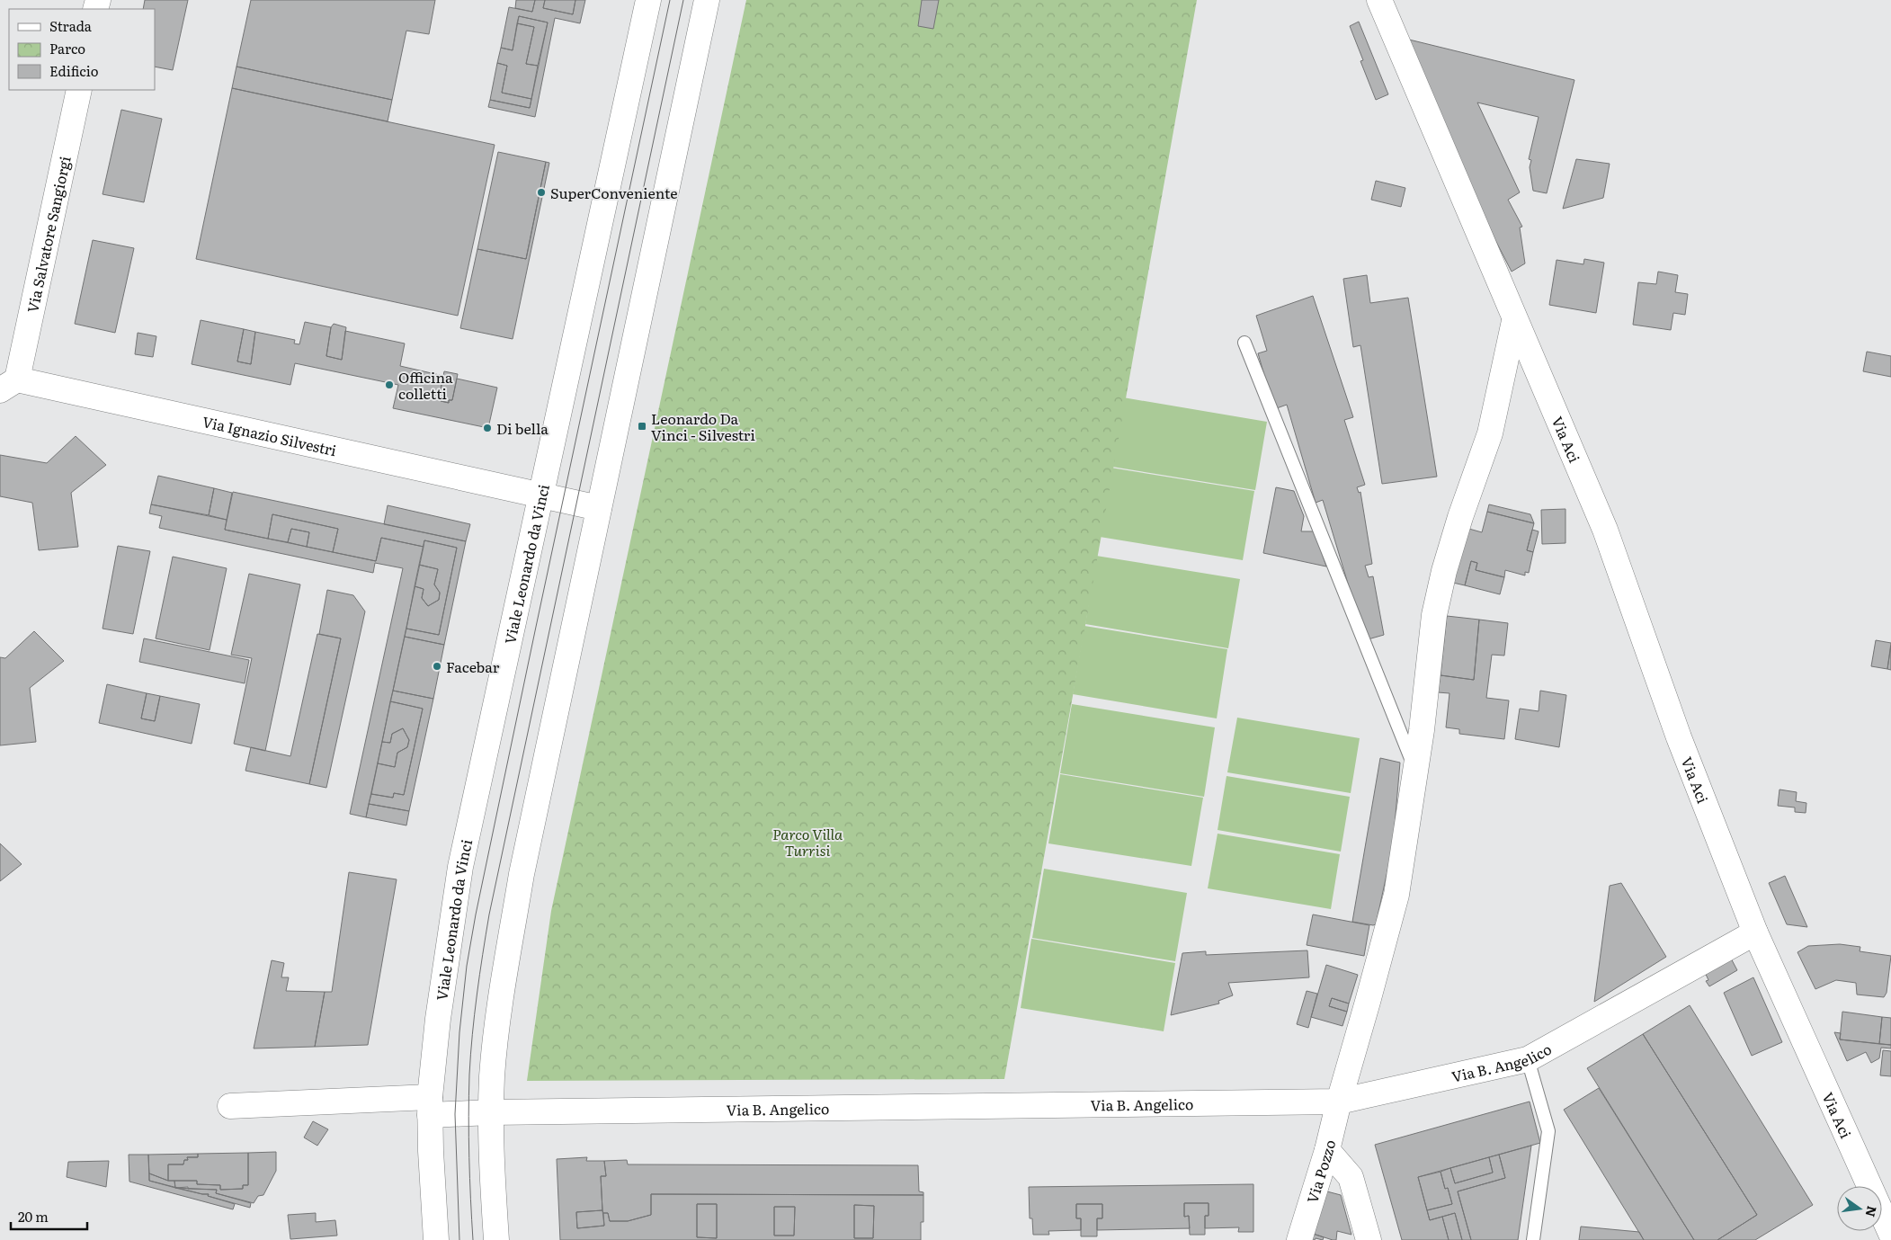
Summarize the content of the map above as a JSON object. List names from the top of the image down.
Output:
{
  "streets": {
    "street": [
      "Via Salvatore Sangiorgi",
      "Via Ignazio Silvestri",
      "Via Aci",
      "Viale Leonardo da Vinci",
      "Via B. Angelico",
      "Via Pozzo"
    ]
  },
  "crossings": [
    ["Via Salvatore Sangiorgi", "Via Ignazio Silvestri"],
    ["Via Ignazio Silvestri", "Viale Leonardo da Vinci"],
    ["Via Aci", "Via B. Angelico"],
    ["Via Aci", "Via Pozzo"],
    ["Viale Leonardo da Vinci", "Via B. Angelico"],
    ["Via B. Angelico", "Via Pozzo"]
  ],
  "parks": ["Parco Villa Turrisi"],
  "places": {
    "other": [
      "SuperConveniente",
      "Officina colletti",
      "Di bella",
      "Facebar"
    ],
    "transit": ["Leonardo Da Vinci - Silvestri"]
  },
  "legend": ["Strada", "Parco", "Edificio"],
  "scale_bar": "20 m",
  "north": "right"
}
